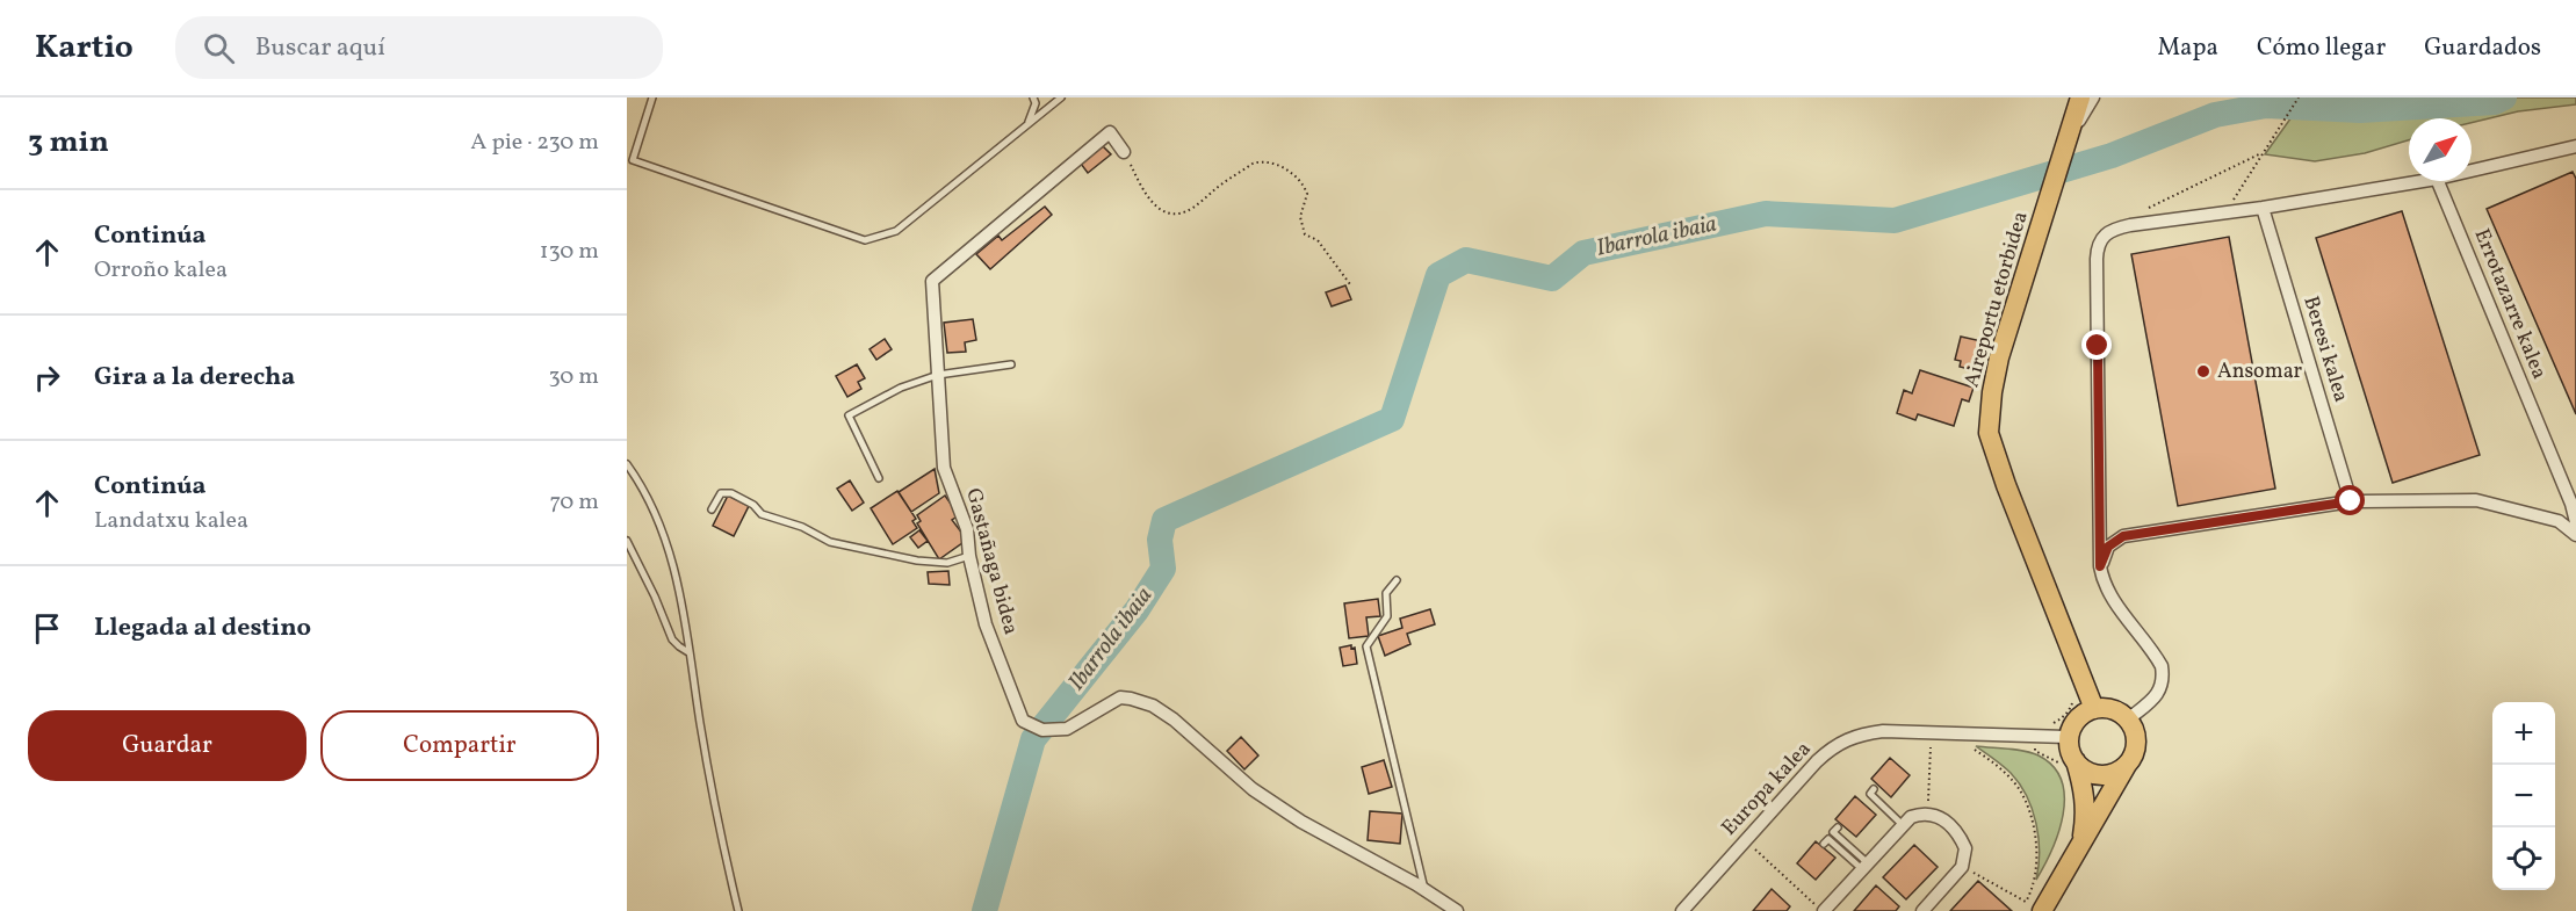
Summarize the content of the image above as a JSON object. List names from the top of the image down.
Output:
{
  "streets": {
    "main road": ["Aireportu etorbidea"],
    "street": [
      "Errotazarre kalea",
      "Beresi kalea",
      "Gastañaga bidea",
      "Europa kalea"
    ]
  },
  "crossings": [
    ["Aireportu etorbidea", "Europa kalea"]
  ],
  "water": ["Ibarrola ibaia"],
  "places": ["Ansomar"],
  "north": "top right",
  "page": {
    "header": "Kartio",
    "search": "Buscar aquí",
    "nav": ["Mapa", "Cómo llegar", "Guardados"],
    "heading": ["3 min", "A pie · 230 m"],
    "list": [
      ["Continúa", "Orroño kalea", "130 m"],
      ["Gira a la derecha", "30 m"],
      ["Continúa", "Landatxu kalea", "70 m"],
      "Llegada al destino"
    ],
    "buttons": ["Guardar", "Compartir"],
    "map_buttons": ["+", "−"]
  }
}
